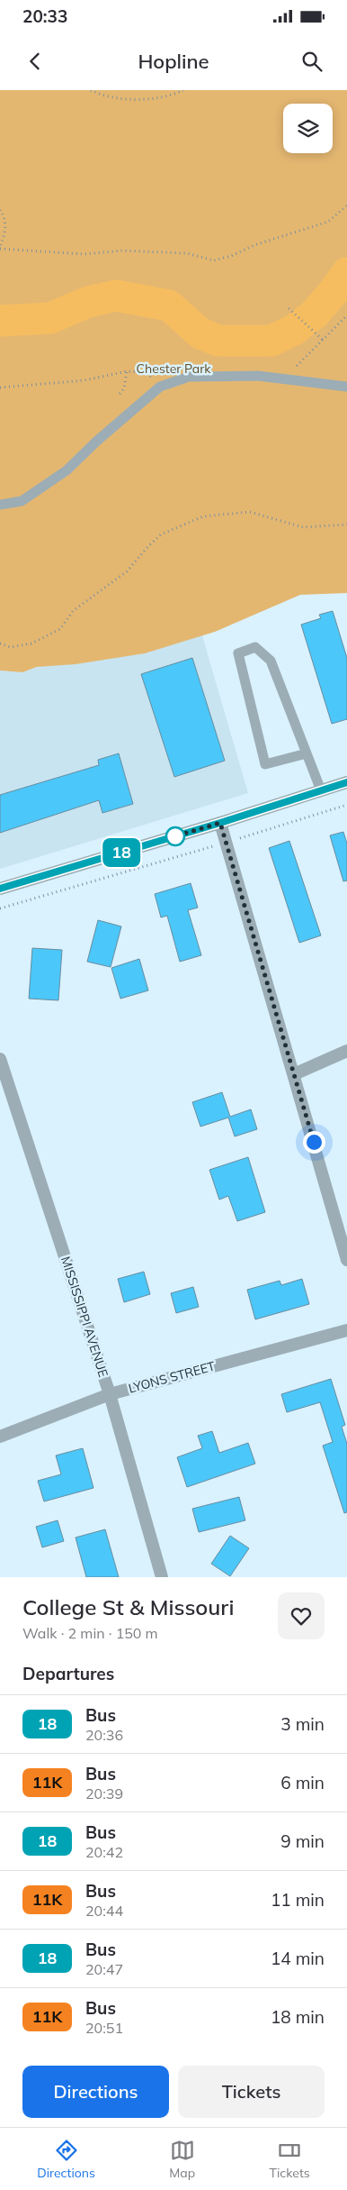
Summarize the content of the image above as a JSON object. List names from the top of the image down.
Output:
{
  "streets": {
    "street": ["MISSISSIPPI AVENUE", "LYONS STREET"]
  },
  "crossings": [
    ["MISSISSIPPI AVENUE", "LYONS STREET"]
  ],
  "parks": ["Chester Park"],
  "lines": ["bus line 18"],
  "page": {
    "status": "20:33",
    "header": "Hopline",
    "on_map": "18",
    "heading": [
      ["College St & Missouri", "Walk · 2 min · 150 m"],
      "Departures"
    ],
    "list": [
      {
        "mark": "18",
        "name": "Bus",
        "note": "20:36",
        "value": "3 min"
      },
      {
        "mark": "11K",
        "name": "Bus",
        "note": "20:39",
        "value": "6 min"
      },
      {
        "mark": "18",
        "name": "Bus",
        "note": "20:42",
        "value": "9 min"
      },
      {
        "mark": "11K",
        "name": "Bus",
        "note": "20:44",
        "value": "11 min"
      },
      {
        "mark": "18",
        "name": "Bus",
        "note": "20:47",
        "value": "14 min"
      },
      {
        "mark": "11K",
        "name": "Bus",
        "note": "20:51",
        "value": "18 min"
      }
    ],
    "buttons": ["Directions", "Tickets"],
    "tabs": ["Directions", "Map", "Tickets"]
  }
}
